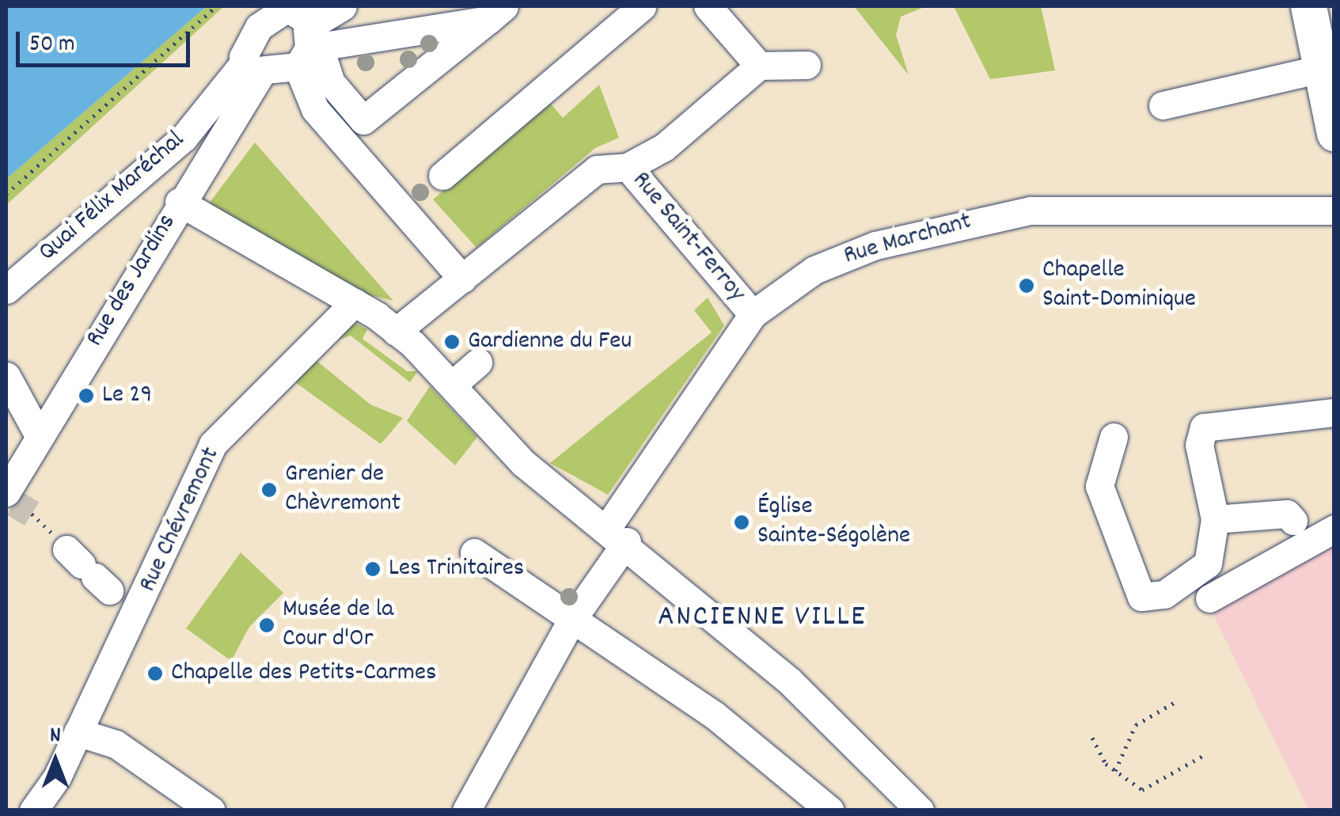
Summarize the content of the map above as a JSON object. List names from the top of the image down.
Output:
{
  "streets": {
    "street": [
      "Quai Félix Maréchal",
      "Rue Saint-Ferroy",
      "Rue Marchant",
      "Rue des Jardins",
      "Rue Chévremont"
    ]
  },
  "crossings": [
    ["Quai Félix Maréchal", "Rue des Jardins"],
    ["Rue Saint-Ferroy", "Rue Marchant"]
  ],
  "districts": ["ANCIENNE VILLE"],
  "places": [
    "Chapelle Saint-Dominique",
    "Gardienne du Feu",
    "Le 29",
    "Grenier de Chèvremont",
    "Église Sainte-Ségolène",
    "Les Trinitaires",
    "Musée de la Cour d'Or",
    "Chapelle des Petits-Carmes"
  ],
  "scale_bar": "50 m",
  "north": "top"
}
